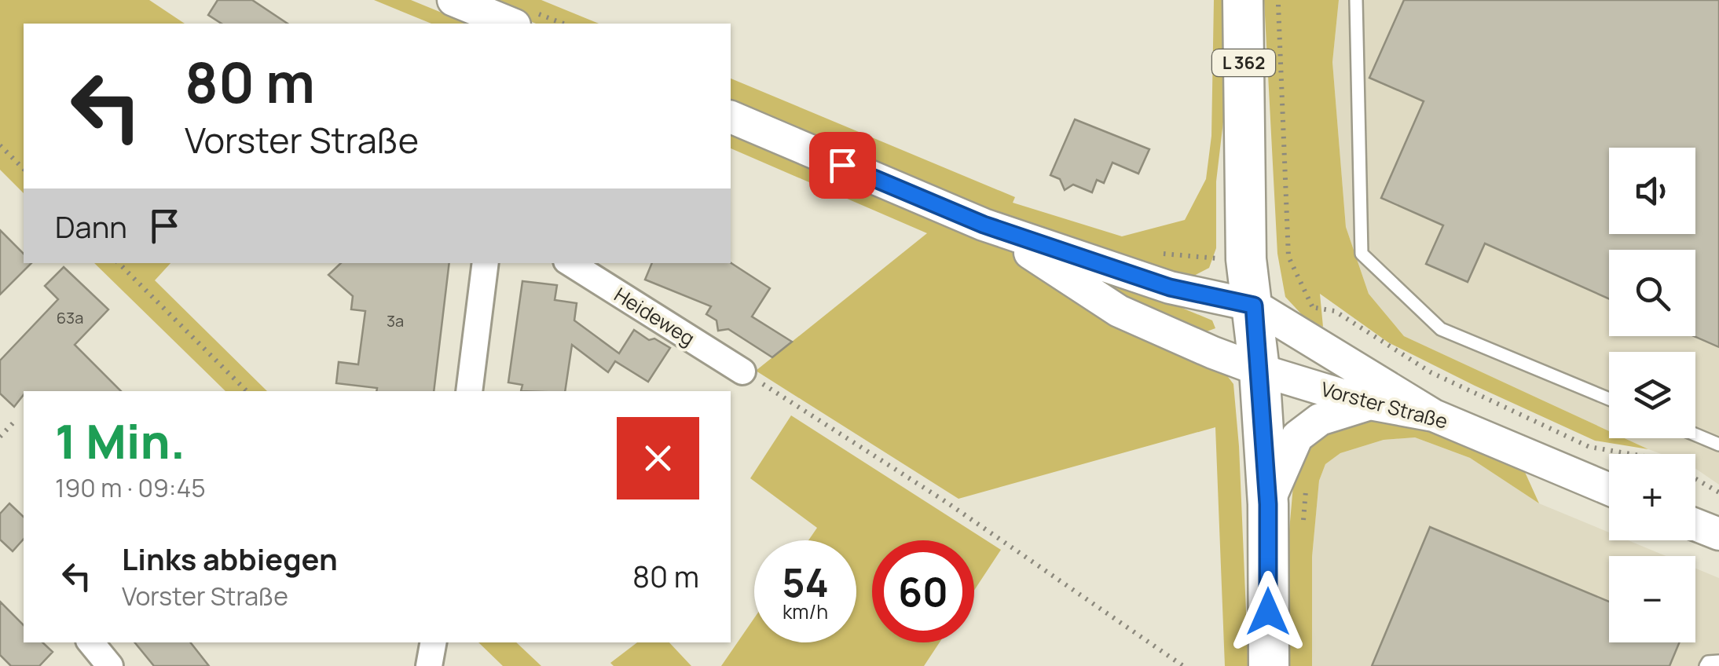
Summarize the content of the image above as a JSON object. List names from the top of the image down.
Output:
{
  "streets": {
    "main road": ["L 362"],
    "street": ["Heideweg", "Vorster Straße"]
  },
  "crossings": [
    ["L 362", "Vorster Straße"]
  ],
  "house_numbers": ["63a", "3a"],
  "page": {
    "turn": ["80 m", "Vorster Straße"],
    "map_buttons": ["+", "−"],
    "then": "Dann",
    "heading": ["1 Min.", "190 m · 09:45"],
    "list": [
      {
        "name": "Links abbiegen",
        "note": "Vorster Straße",
        "value": "80 m"
      }
    ],
    "speed": "54 km/h",
    "limit": "60"
  }
}
